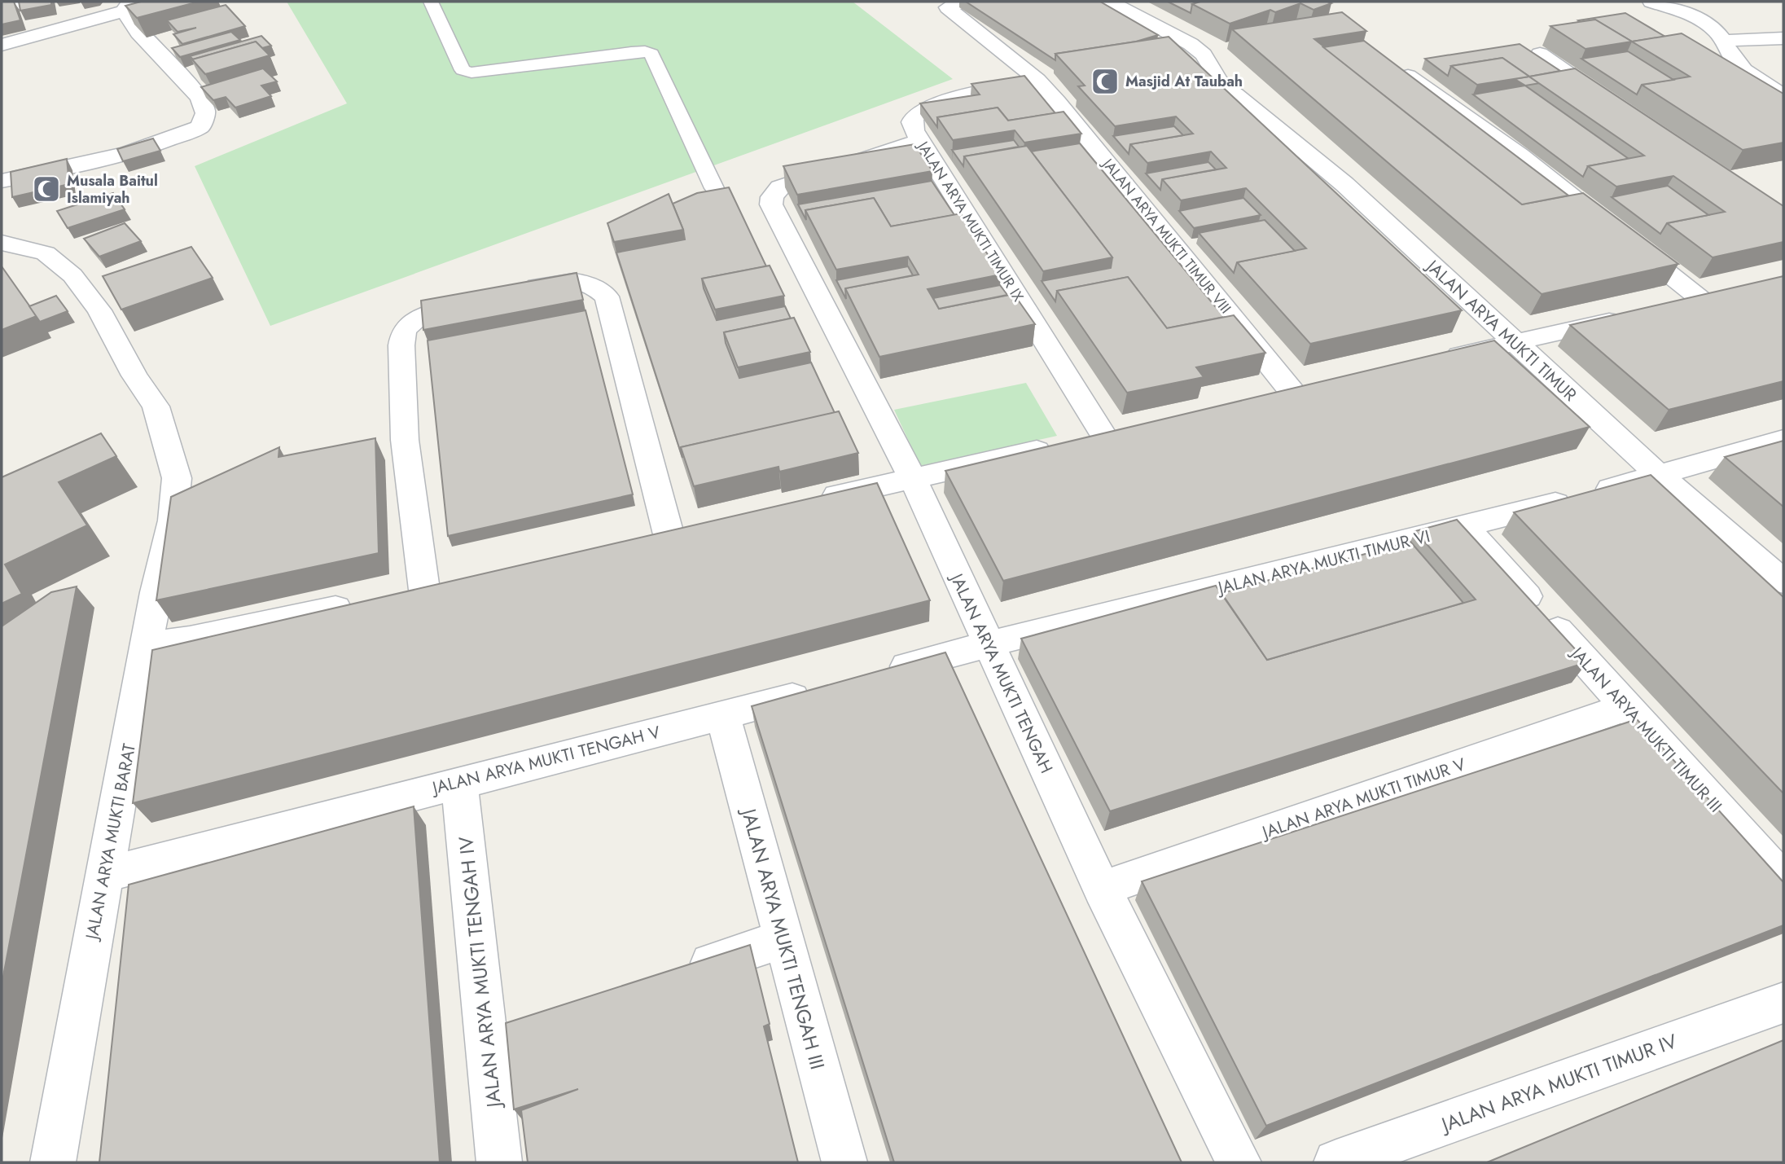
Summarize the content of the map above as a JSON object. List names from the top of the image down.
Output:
{
  "streets": {
    "street": [
      "JALAN ARYA MUKTI TIMUR IX",
      "JALAN ARYA MUKTI TIMUR VIII",
      "JALAN ARYA MUKTI TIMUR",
      "JALAN ARYA MUKTI TIMUR VI",
      "JALAN ARYA MUKTI TENGAH",
      "JALAN ARYA MUKTI TIMUR III",
      "JALAN ARYA MUKTI TENGAH V",
      "JALAN ARYA MUKTI TIMUR V",
      "JALAN ARYA MUKTI BARAT",
      "JALAN ARYA MUKTI TENGAH III",
      "JALAN ARYA MUKTI TENGAH IV",
      "JALAN ARYA MUKTI TIMUR IV"
    ]
  },
  "crossings": [
    ["JALAN ARYA MUKTI TIMUR IX", "JALAN ARYA MUKTI TIMUR VIII"],
    ["JALAN ARYA MUKTI TIMUR IX", "JALAN ARYA MUKTI TENGAH"],
    ["JALAN ARYA MUKTI TIMUR", "JALAN ARYA MUKTI TIMUR VI"],
    ["JALAN ARYA MUKTI TIMUR VI", "JALAN ARYA MUKTI TENGAH"],
    ["JALAN ARYA MUKTI TIMUR VI", "JALAN ARYA MUKTI TIMUR III"],
    ["JALAN ARYA MUKTI TENGAH", "JALAN ARYA MUKTI TIMUR V"],
    ["JALAN ARYA MUKTI TIMUR III", "JALAN ARYA MUKTI TIMUR V"],
    ["JALAN ARYA MUKTI TENGAH V", "JALAN ARYA MUKTI BARAT"],
    ["JALAN ARYA MUKTI TENGAH V", "JALAN ARYA MUKTI TENGAH III"],
    ["JALAN ARYA MUKTI TENGAH V", "JALAN ARYA MUKTI TENGAH IV"]
  ],
  "places": {
    "mosque": ["Masjid At Taubah", "Musala Baitul Islamiyah"]
  }
}
